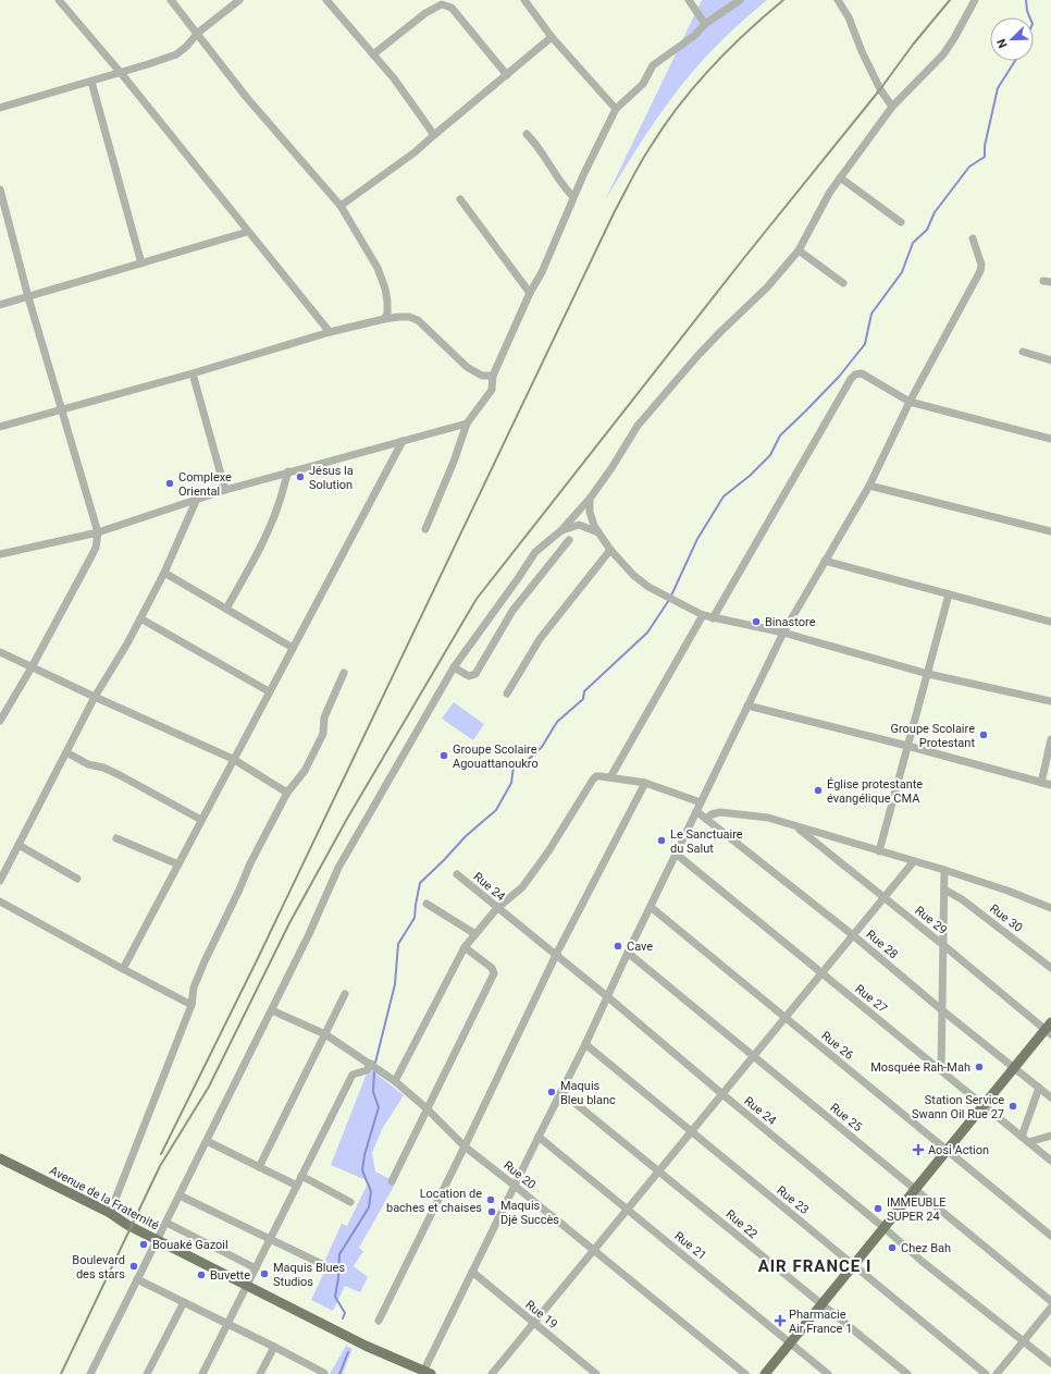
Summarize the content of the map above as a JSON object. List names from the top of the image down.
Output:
{
  "streets": {
    "main road": ["Avenue de la Fraternité"],
    "street": [
      "Rue 24",
      "Rue 30",
      "Rue 29",
      "Rue 28",
      "Rue 27",
      "Rue 26",
      "Rue 25",
      "Rue 20",
      "Rue 23",
      "Rue 22",
      "Rue 21",
      "Rue 19"
    ]
  },
  "districts": ["AIR FRANCE I"],
  "places": {
    "other": [
      "Jésus la Solution",
      "Complexe Oriental",
      "Binastore",
      "Groupe Scolaire Protestant",
      "Groupe Scolaire Agouattanoukro",
      "Église protestante évangélique CMA",
      "Le Sanctuaire du Salut",
      "Cave",
      "Mosquée Rah-Mah",
      "Maquis Bleu blanc",
      "Station Service Swann Oil Rue 27",
      "Location de baches et chaises",
      "IMMEUBLE SUPER 24",
      "Maquis Djê Succès",
      "Bouaké Gazoil",
      "Chez Bah",
      "Boulevard des stars",
      "Maquis Blues Studios",
      "Buvette"
    ],
    "health": ["Aosi Action", "Pharmacie Air France 1"]
  },
  "north": "bottom left"
}
